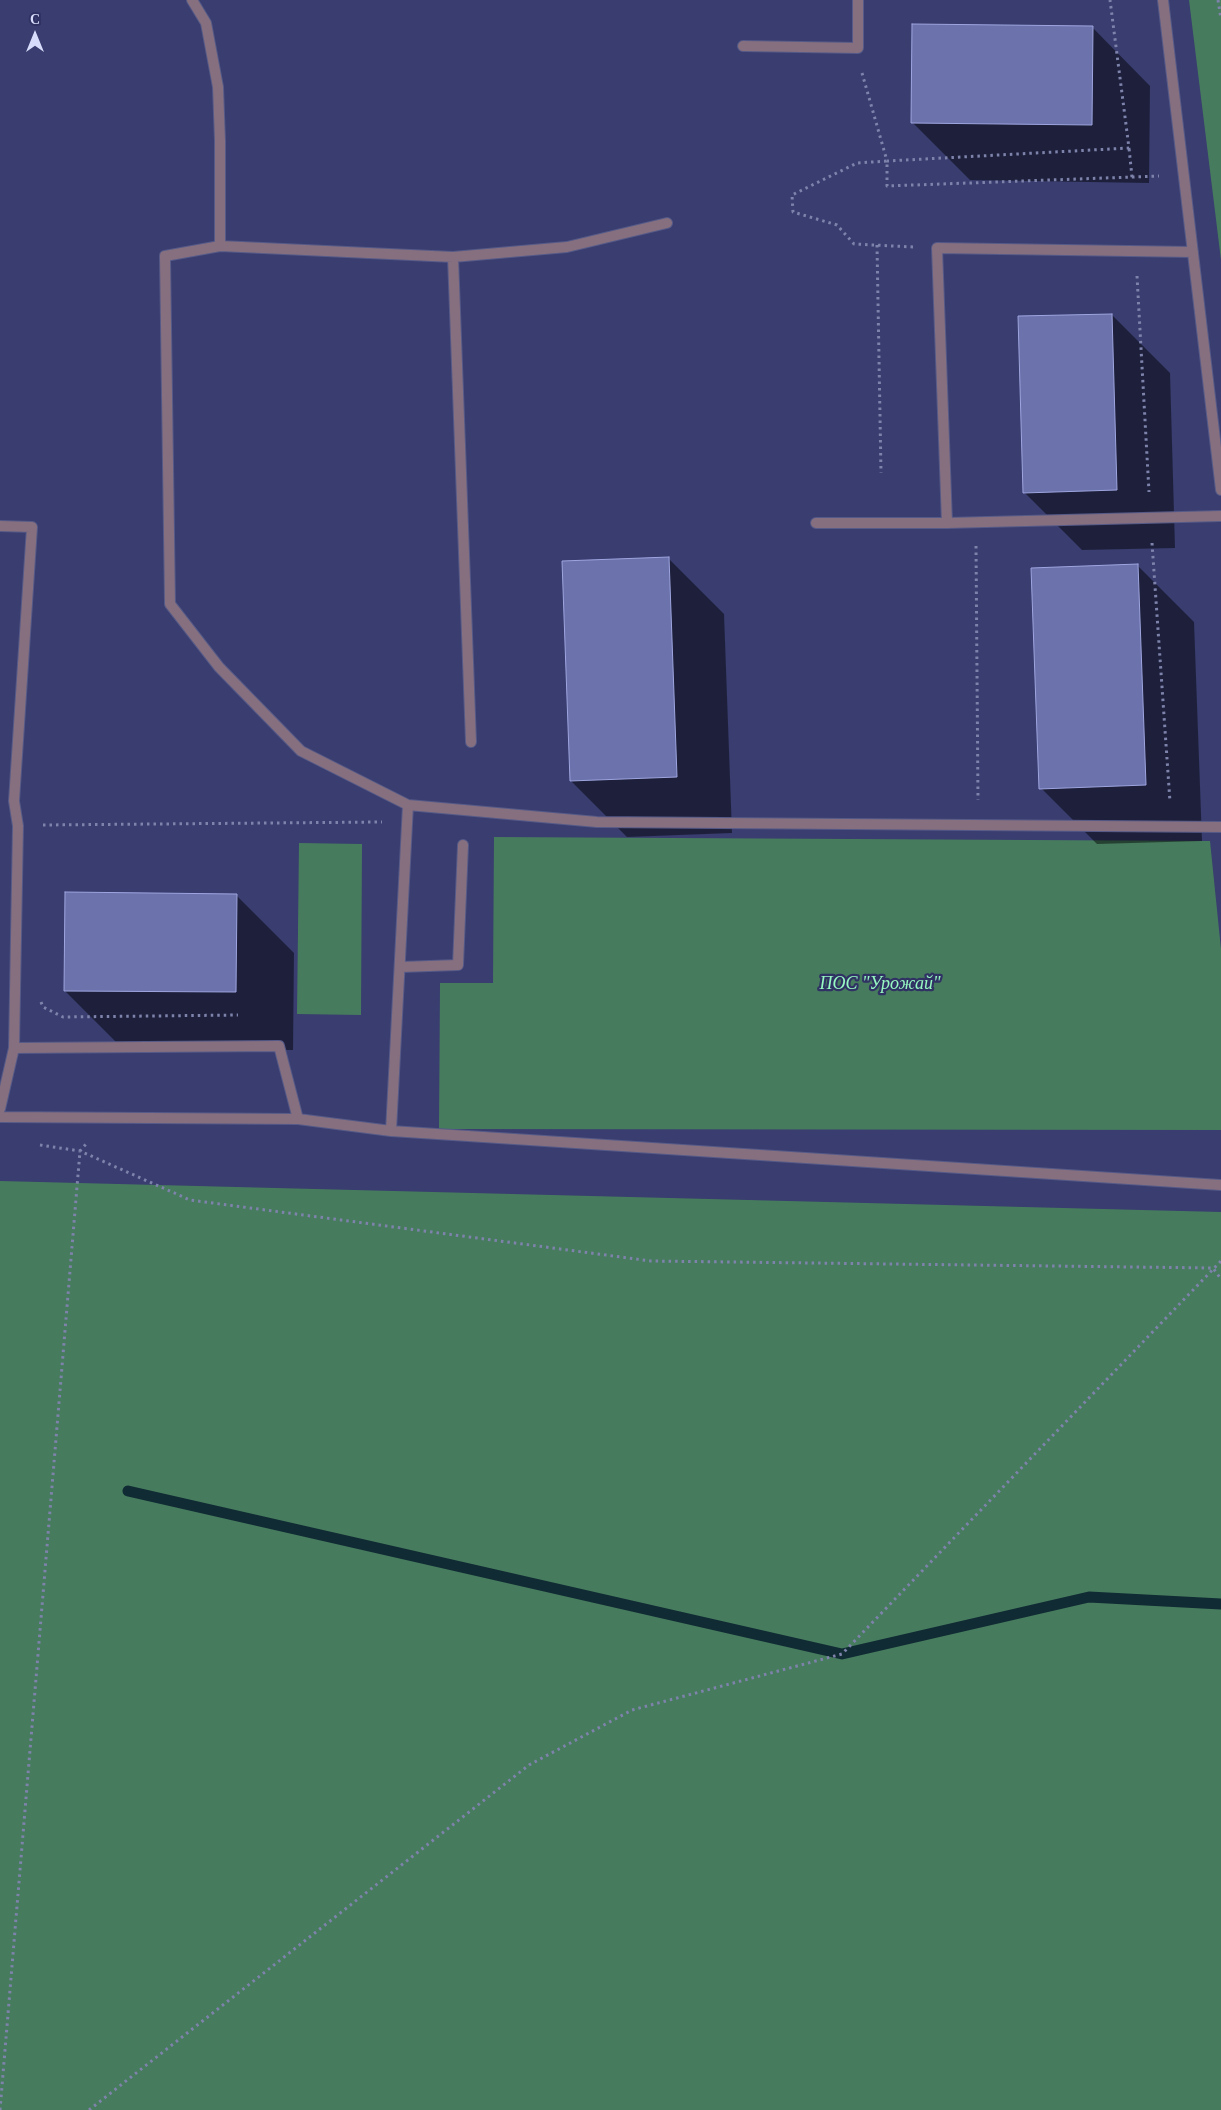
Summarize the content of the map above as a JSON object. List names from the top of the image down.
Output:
{
  "parks": ["ПОС \"Урожай\""],
  "north": "top"
}
